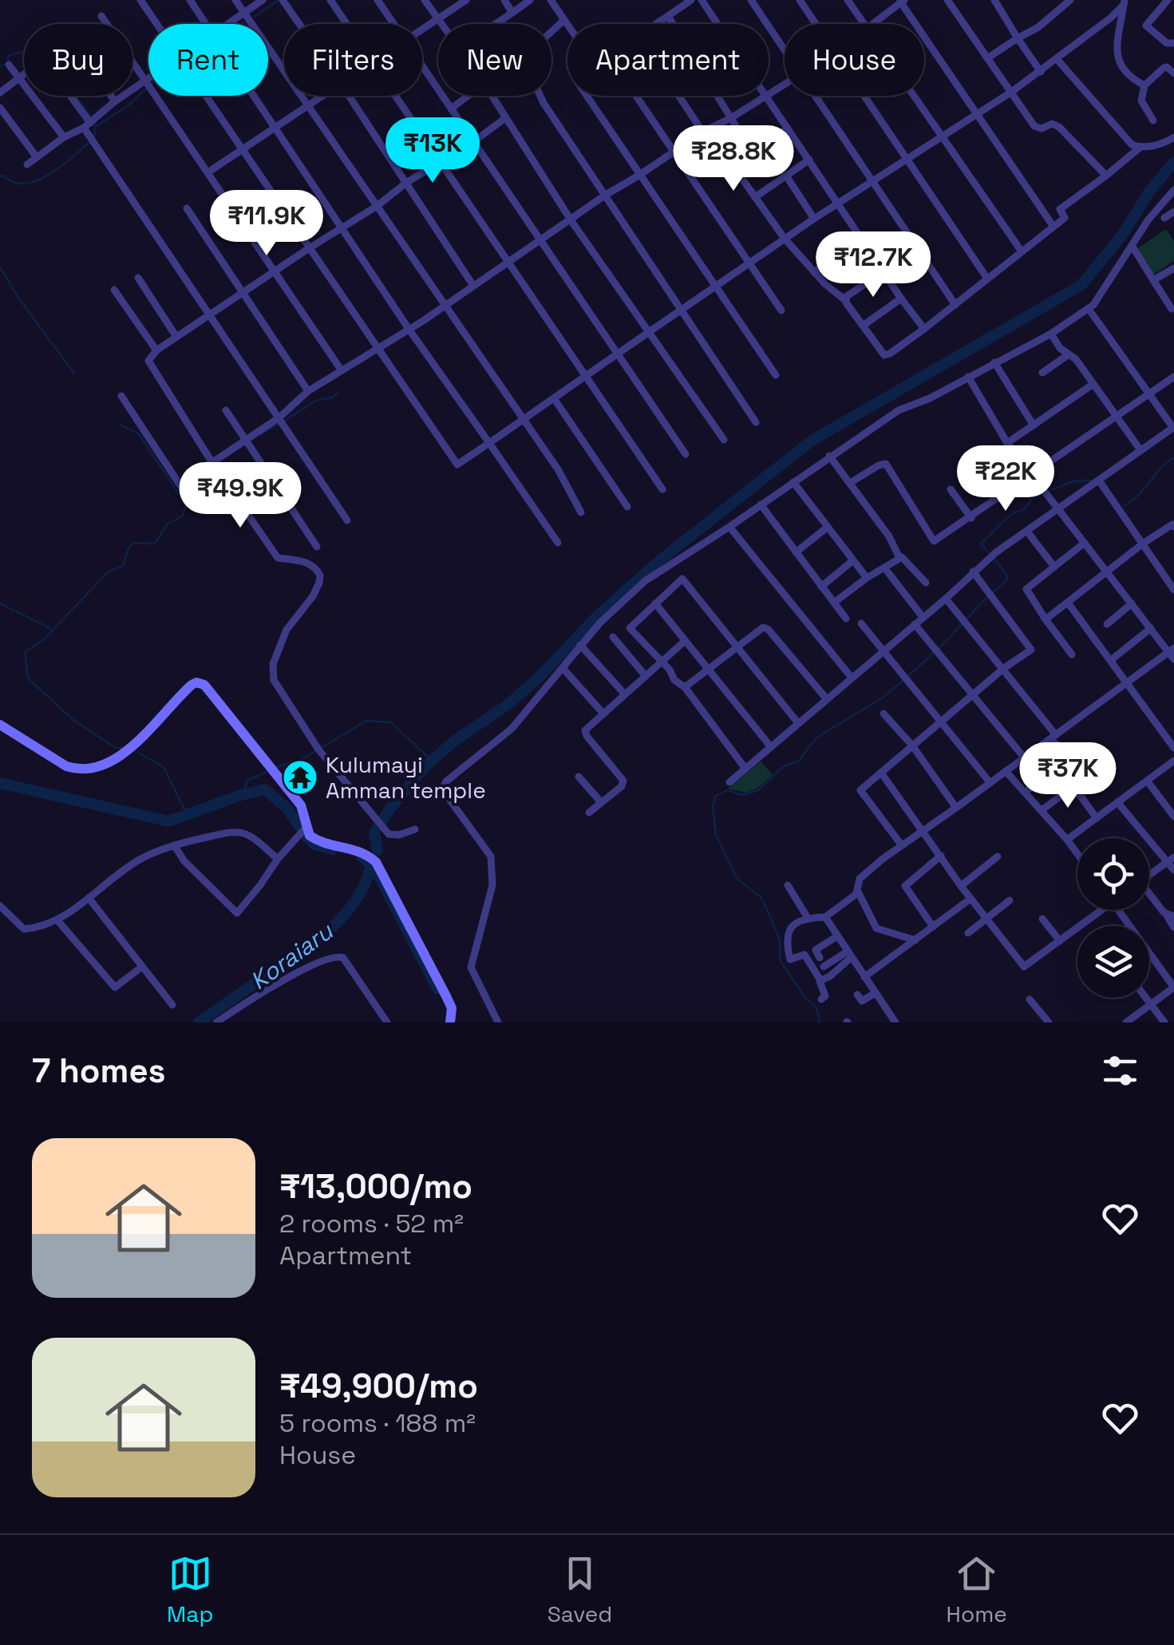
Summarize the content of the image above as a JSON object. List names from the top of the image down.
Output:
{
  "water": ["Koraiaru"],
  "places": {
    "temple": ["Kulumayi Amman temple"]
  },
  "page": {
    "chip": [
      "Buy",
      "Rent",
      "Filters",
      "New",
      "Apartment",
      "House"
    ],
    "price": [
      "₹13K",
      "₹28.8K",
      "₹11.9K",
      "₹12.7K",
      "₹22K",
      "₹49.9K",
      "₹37K"
    ],
    "heading": "7 homes",
    "list": [
      {
        "name": "₹13,000/mo",
        "note": "2 rooms · 52 m² · Apartment"
      },
      {
        "name": "₹49,900/mo",
        "note": "5 rooms · 188 m² · House"
      }
    ],
    "tabs": ["Map", "Saved", "Home"]
  }
}
